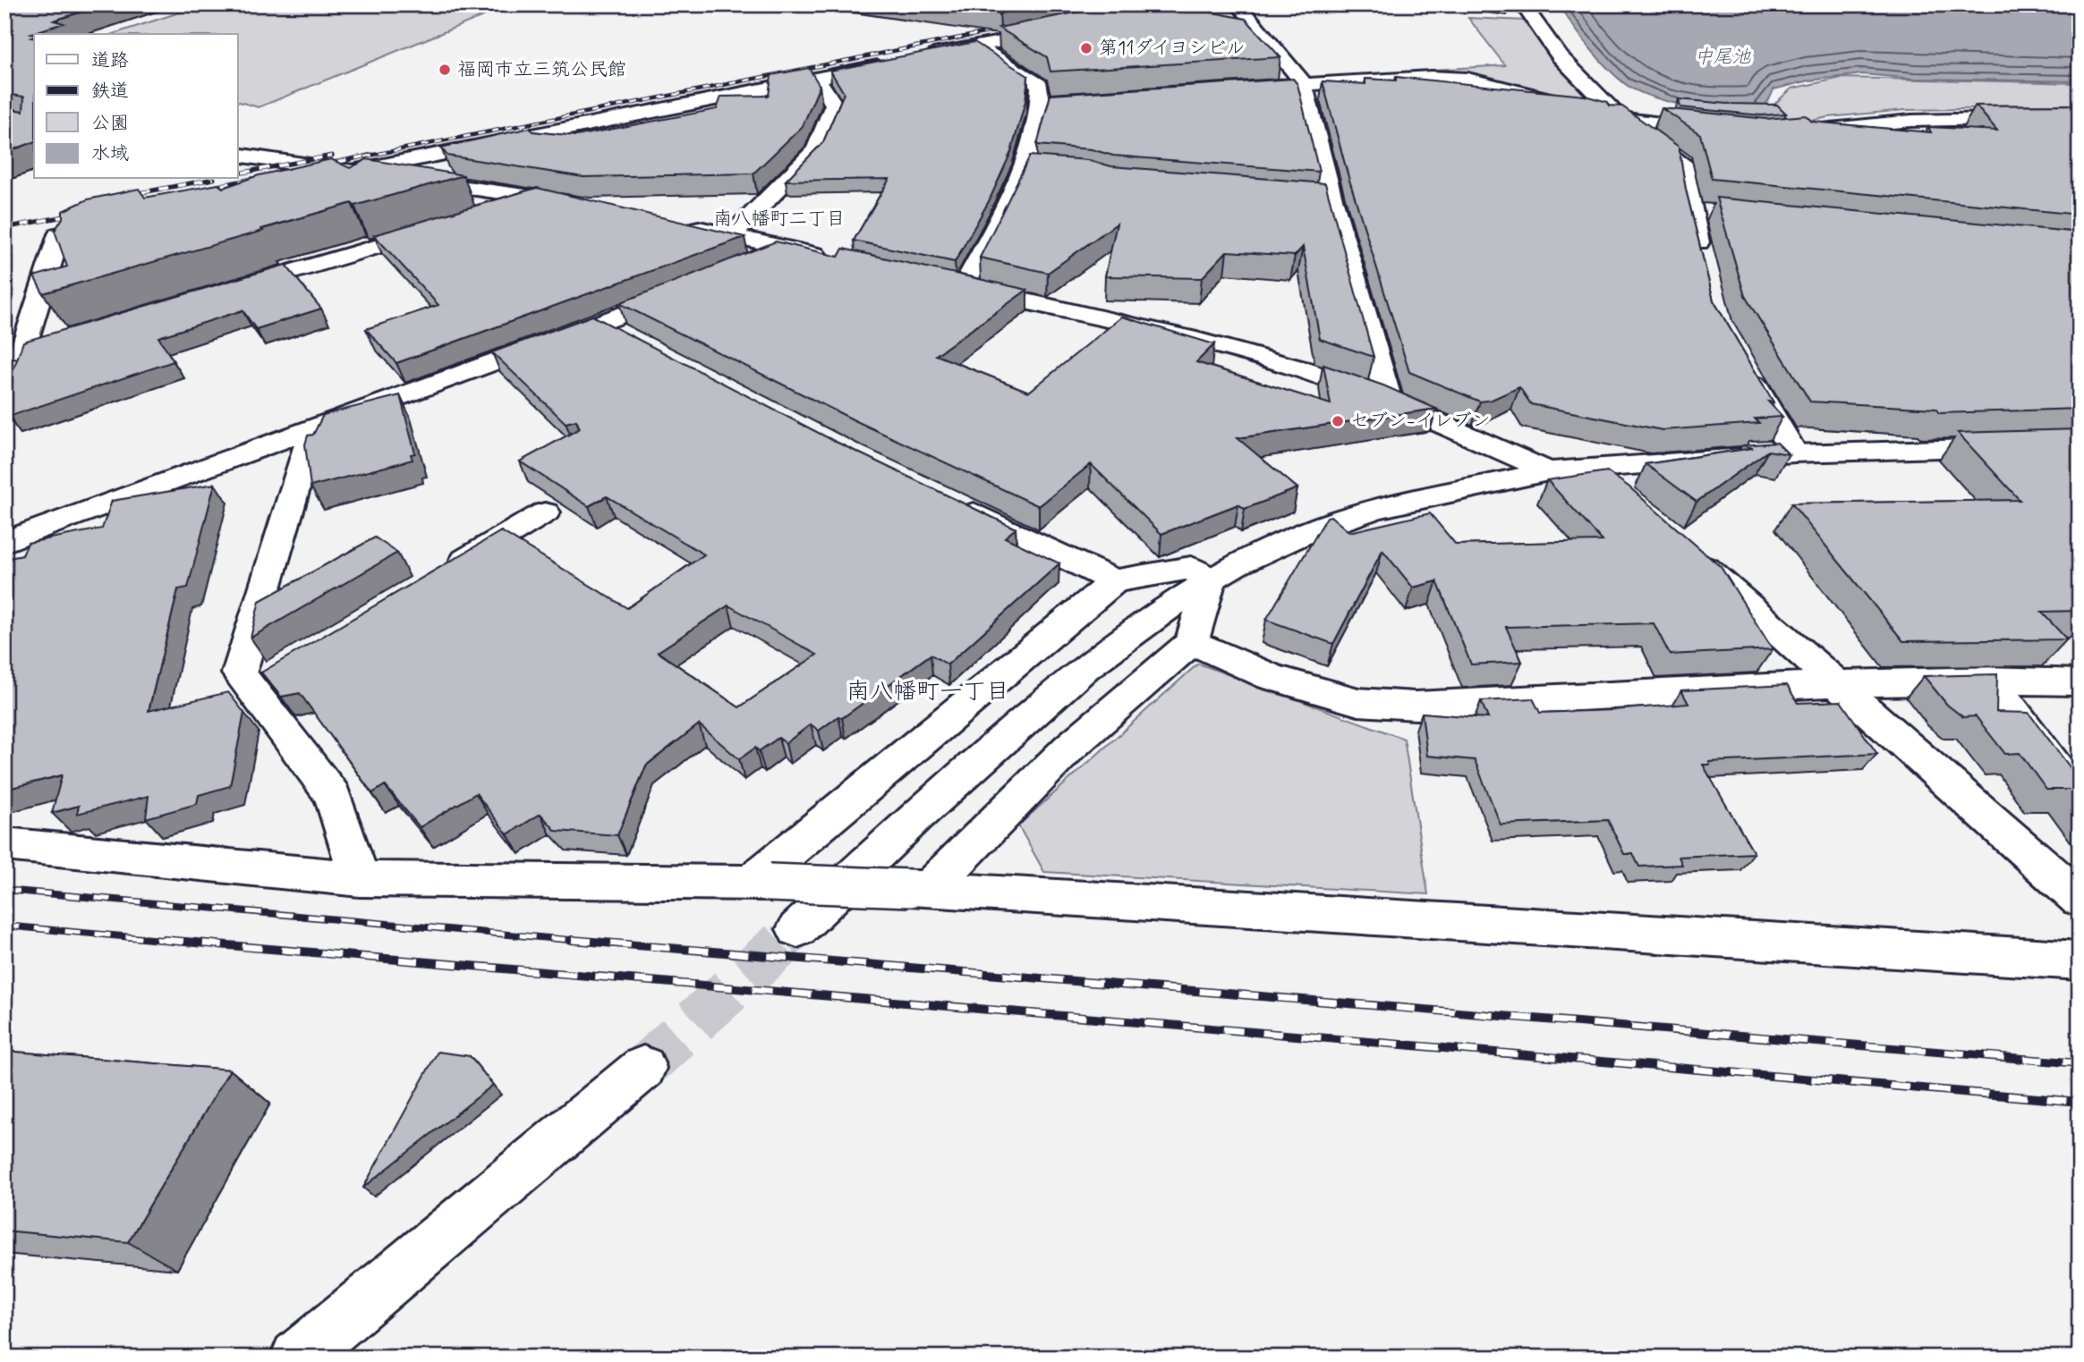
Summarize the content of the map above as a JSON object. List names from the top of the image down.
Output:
{
  "districts": ["南八幡町二丁目", "南八幡町一丁目"],
  "water": ["中尾池"],
  "places": ["第11ダイヨシビル", "福岡市立三筑公民館", "セブン-イレブン"],
  "legend": [
    "道路",
    "鉄道",
    "公園",
    "水域"
  ]
}
